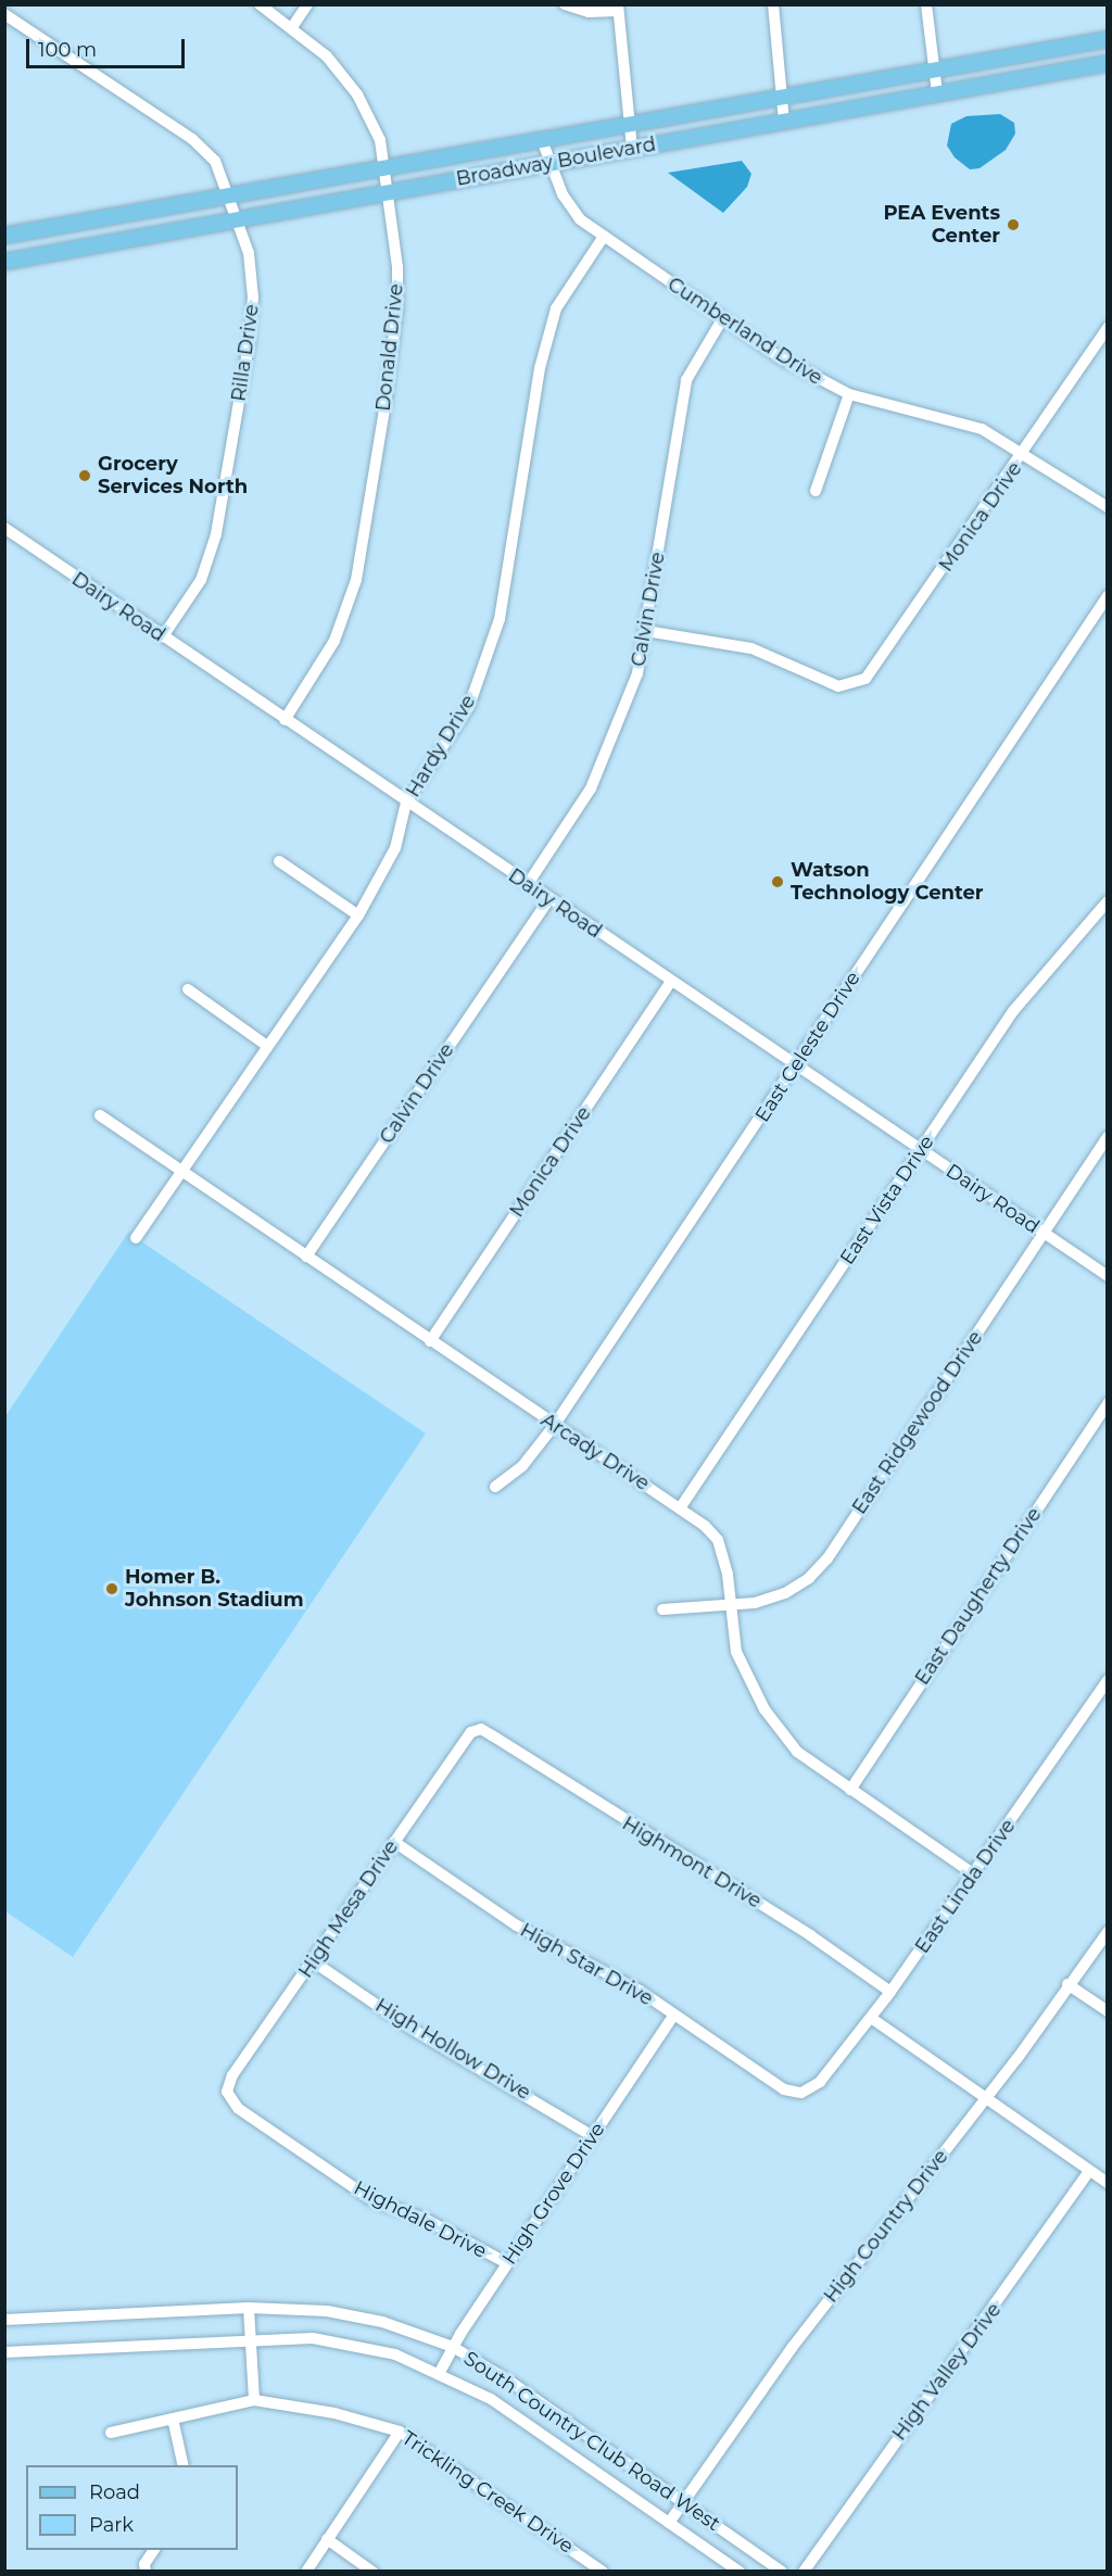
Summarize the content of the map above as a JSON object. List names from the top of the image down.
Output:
{
  "streets": {
    "main road": ["Broadway Boulevard"],
    "street": [
      "Cumberland Drive",
      "Donald Drive",
      "Rilla Drive",
      "Monica Drive",
      "Dairy Road",
      "Calvin Drive",
      "Hardy Drive",
      "East Celeste Drive",
      "East Vista Drive",
      "East Ridgewood Drive",
      "Arcady Drive",
      "East Daugherty Drive",
      "Highmont Drive",
      "East Linda Drive",
      "High Mesa Drive",
      "High Star Drive",
      "High Hollow Drive",
      "High Grove Drive",
      "Highdale Drive",
      "High Country Drive",
      "High Valley Drive",
      "South Country Club Road West",
      "Trickling Creek Drive"
    ]
  },
  "crossings": [
    ["Broadway Boulevard", "Cumberland Drive"],
    ["Broadway Boulevard", "Donald Drive"],
    ["Broadway Boulevard", "Rilla Drive"],
    ["Cumberland Drive", "Monica Drive"],
    ["Cumberland Drive", "Calvin Drive"],
    ["Cumberland Drive", "Hardy Drive"],
    ["Donald Drive", "Dairy Road"],
    ["Rilla Drive", "Dairy Road"],
    ["Monica Drive", "Dairy Road"],
    ["Monica Drive", "Calvin Drive"],
    ["Monica Drive", "Arcady Drive"],
    ["Dairy Road", "Calvin Drive"],
    ["Dairy Road", "Hardy Drive"],
    ["Dairy Road", "East Celeste Drive"],
    ["Dairy Road", "East Vista Drive"],
    ["Dairy Road", "East Ridgewood Drive"],
    ["Calvin Drive", "Arcady Drive"],
    ["Hardy Drive", "Arcady Drive"],
    ["East Celeste Drive", "Arcady Drive"],
    ["East Vista Drive", "Arcady Drive"],
    ["East Ridgewood Drive", "Arcady Drive"],
    ["Arcady Drive", "East Daugherty Drive"],
    ["Arcady Drive", "East Linda Drive"],
    ["Highmont Drive", "East Linda Drive"],
    ["Highmont Drive", "High Mesa Drive"],
    ["East Linda Drive", "High Star Drive"],
    ["High Mesa Drive", "High Star Drive"],
    ["High Mesa Drive", "High Hollow Drive"],
    ["High Mesa Drive", "Highdale Drive"],
    ["High Star Drive", "High Grove Drive"],
    ["High Hollow Drive", "High Grove Drive"],
    ["High Grove Drive", "Highdale Drive"],
    ["High Grove Drive", "South Country Club Road West"],
    ["High Country Drive", "South Country Club Road West"]
  ],
  "places": [
    "PEA Events Center",
    "Grocery Services North",
    "Watson Technology Center",
    "Homer B. Johnson Stadium"
  ],
  "legend": ["Road", "Park"],
  "scale_bar": "100 m"
}
